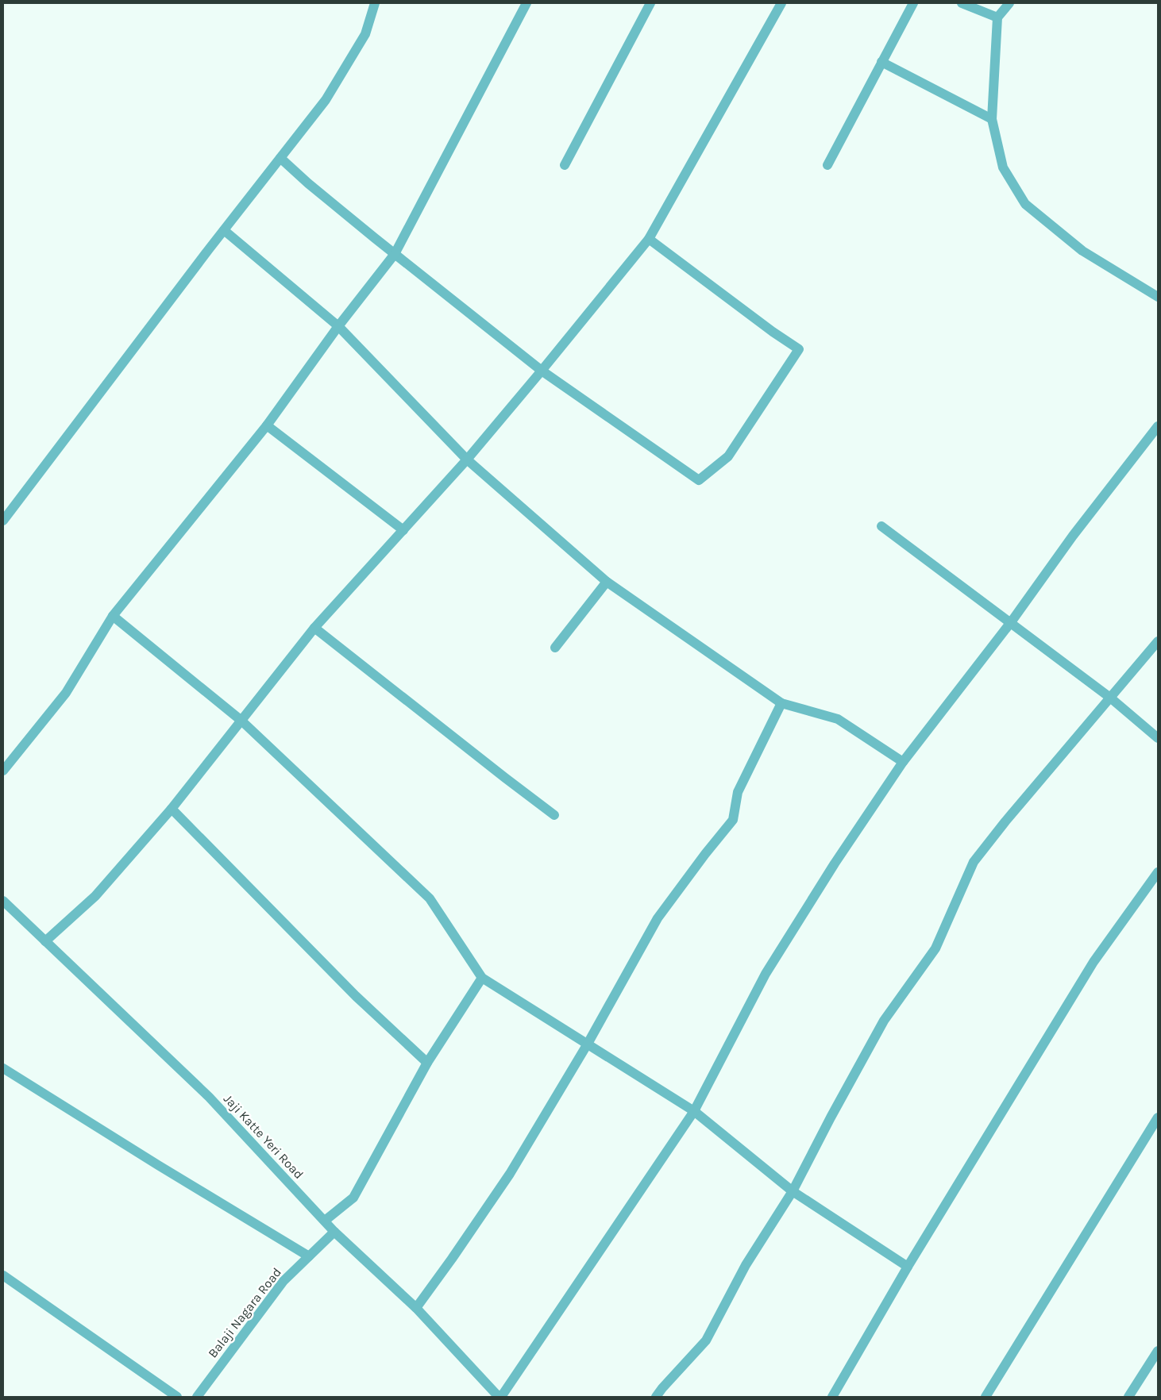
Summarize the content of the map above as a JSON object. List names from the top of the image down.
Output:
{
  "streets": {
    "street": ["Jaji Katte Yeri Road", "Balaji Nagara Road"]
  },
  "crossings": [
    ["Jaji Katte Yeri Road", "Balaji Nagara Road"]
  ]
}
